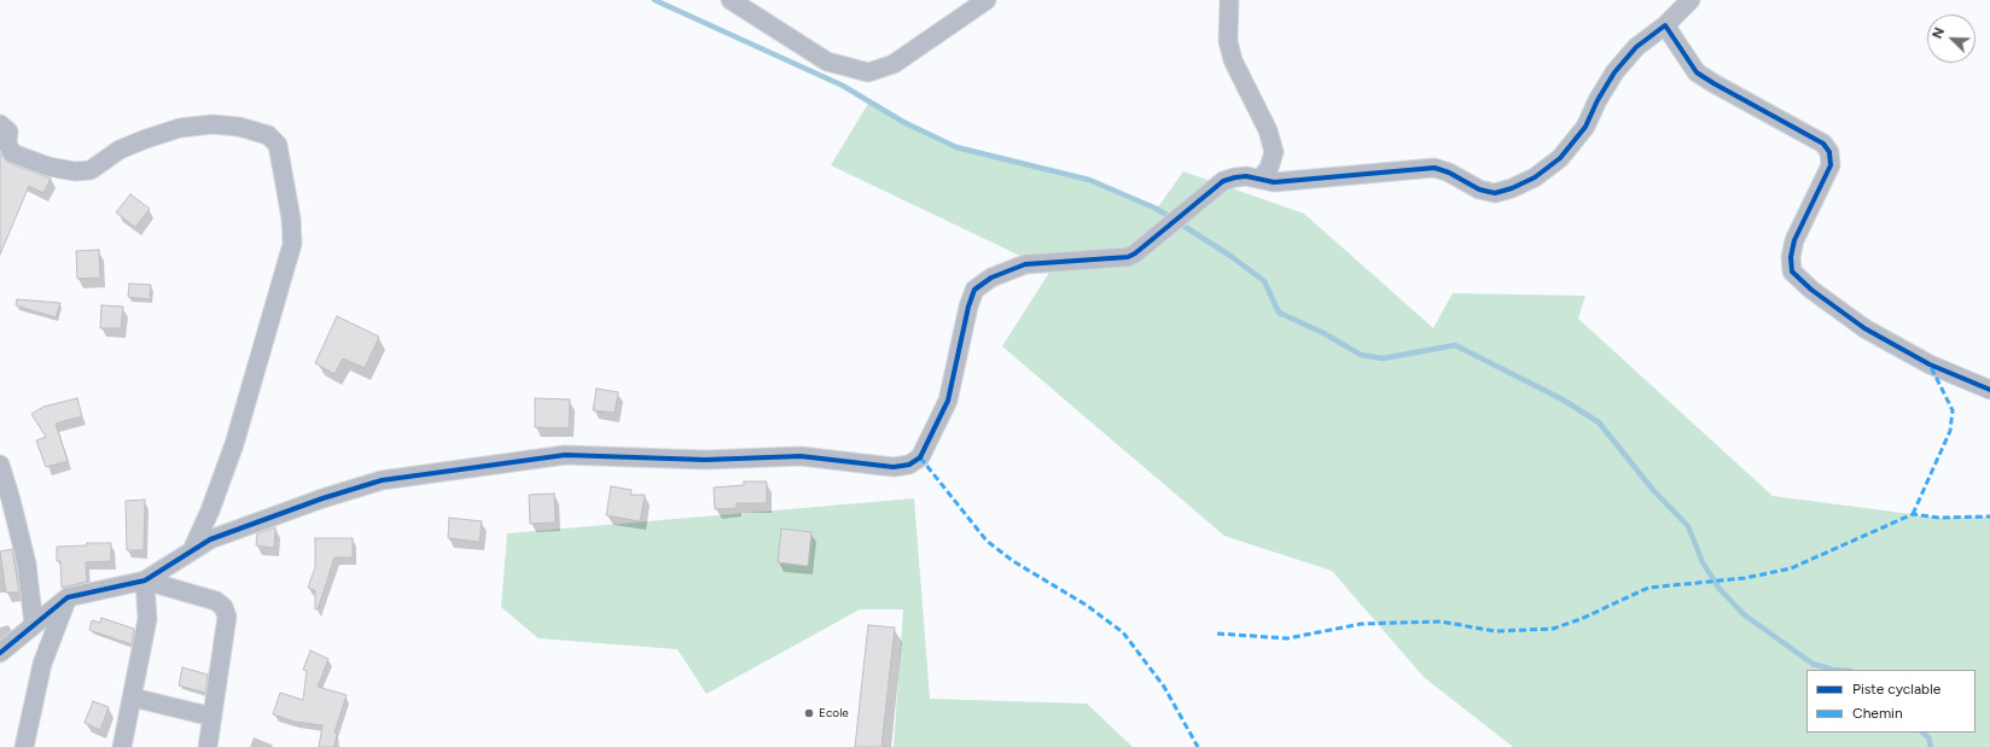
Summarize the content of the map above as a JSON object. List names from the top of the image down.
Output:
{
  "places": ["Ecole"],
  "legend": ["Piste cyclable", "Chemin"],
  "north": "top left"
}
